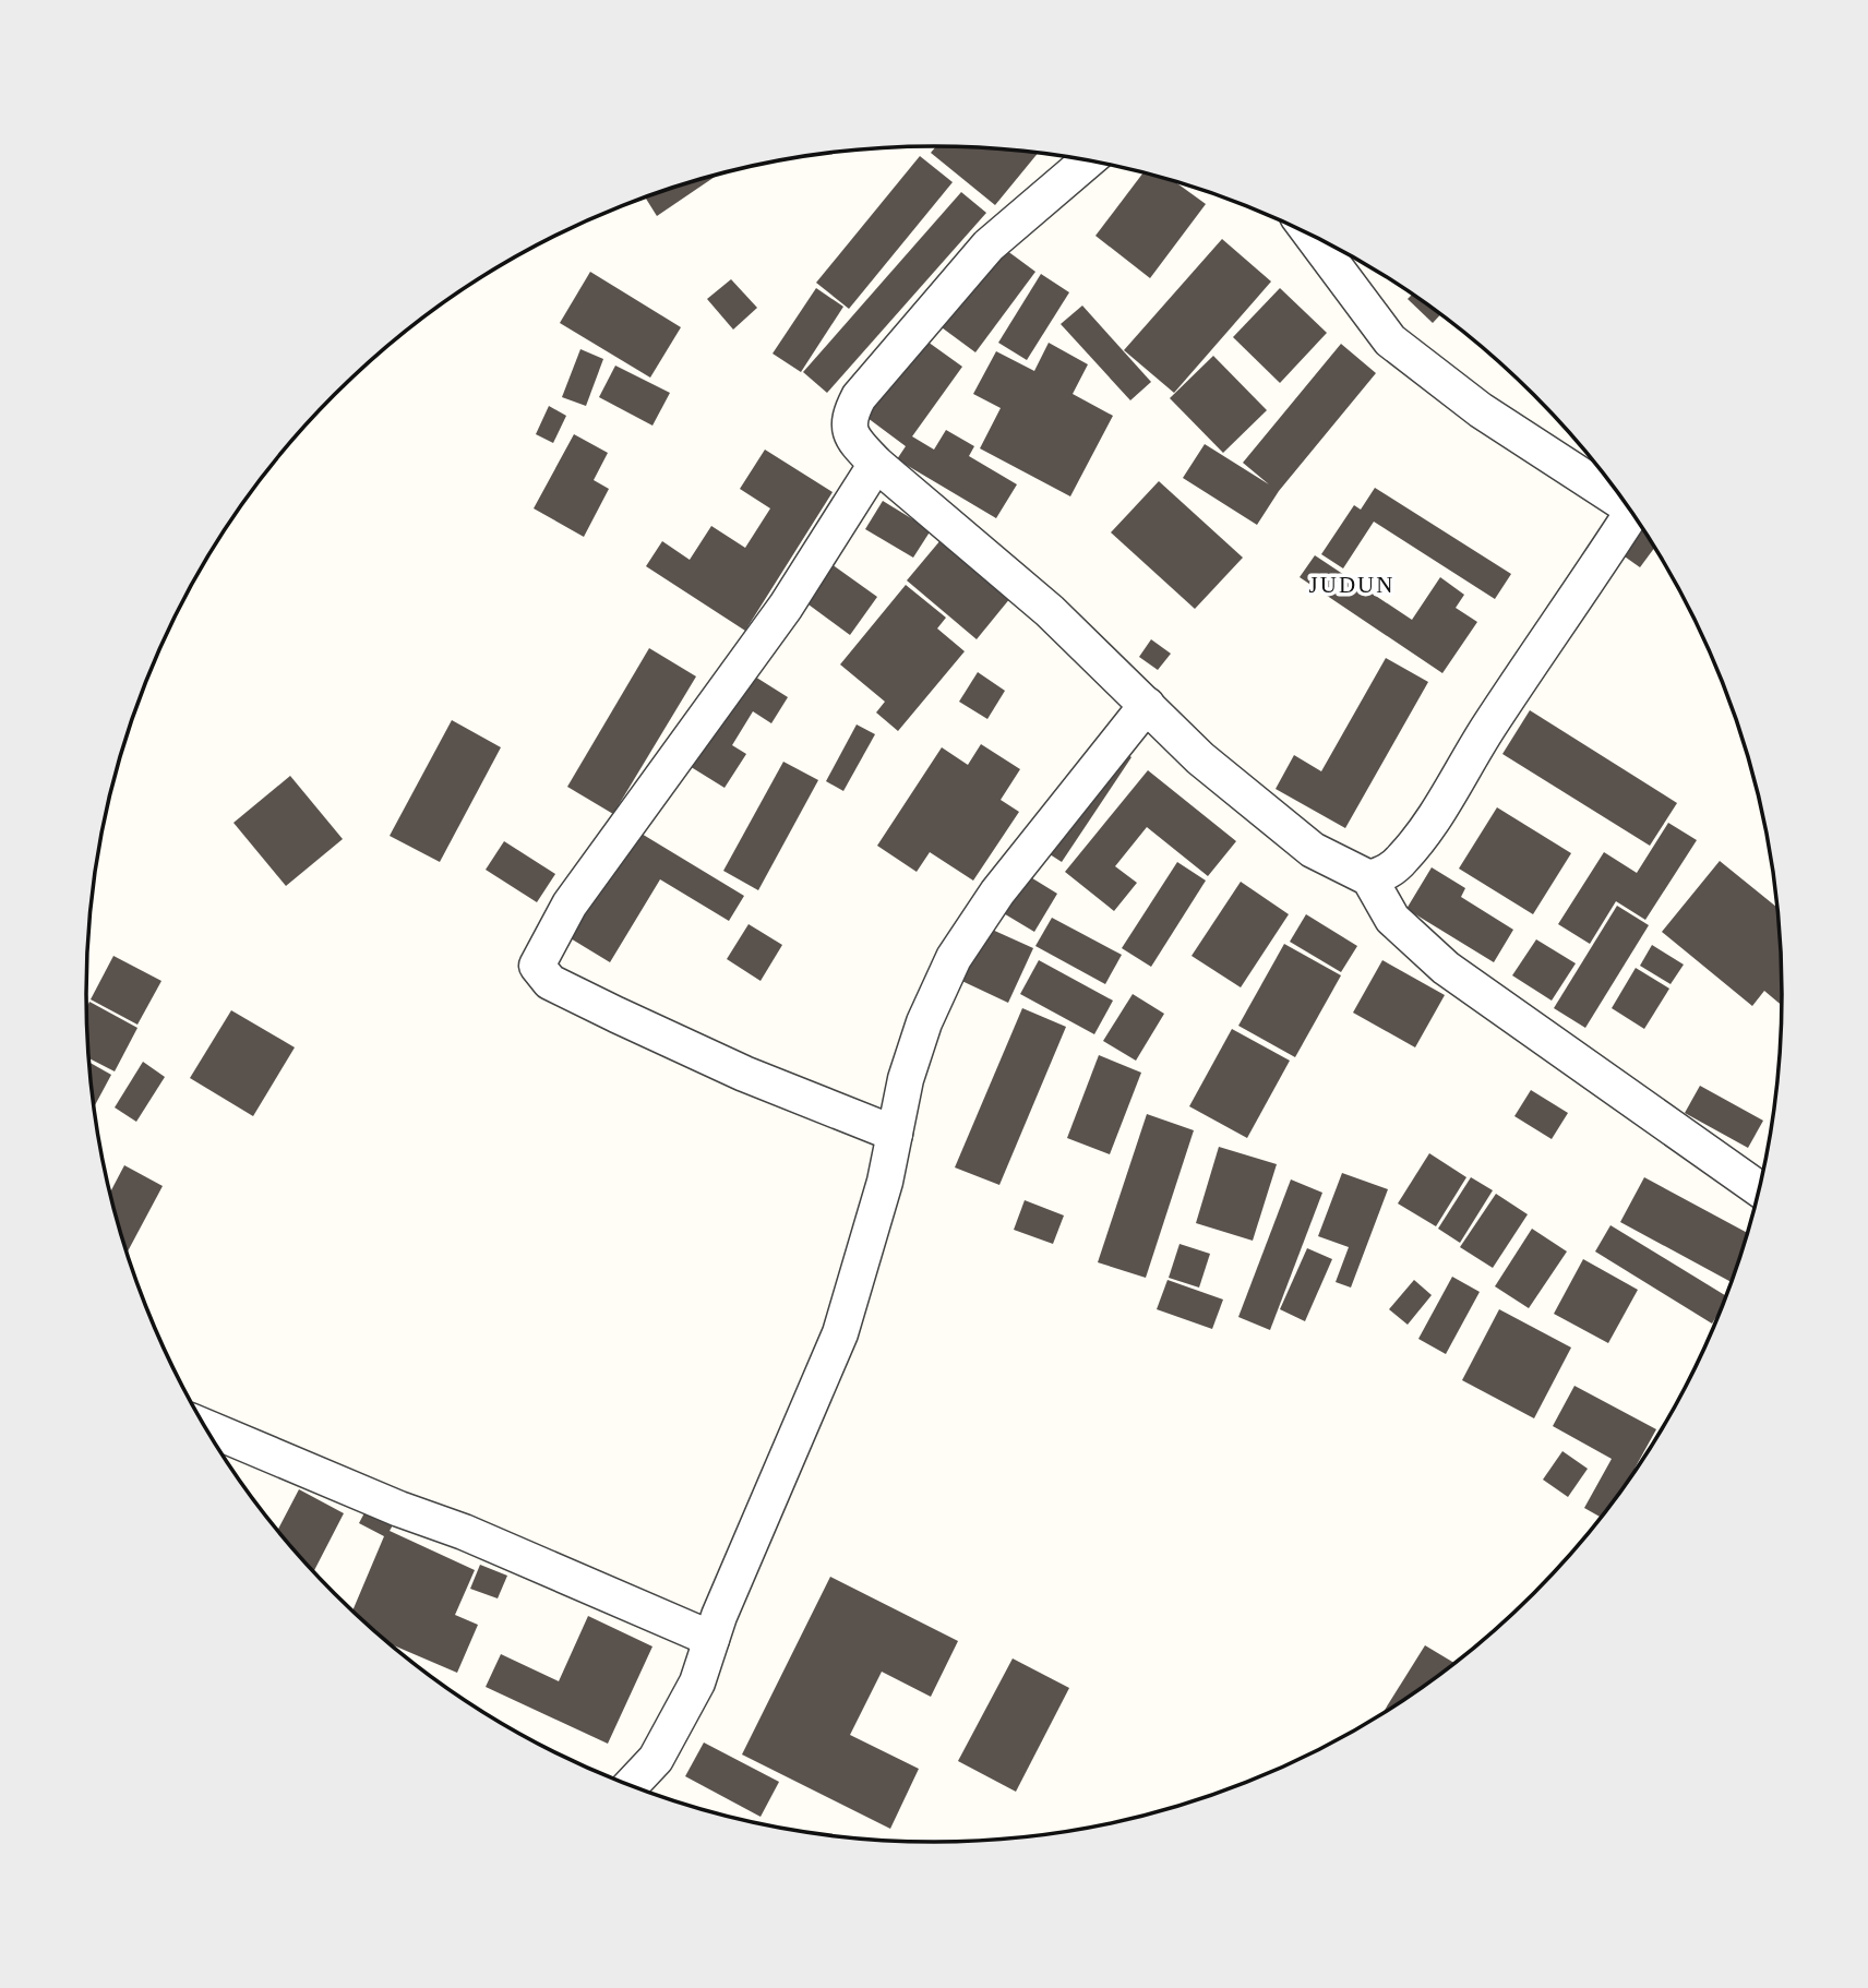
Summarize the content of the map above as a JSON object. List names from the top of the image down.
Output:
{
  "districts": ["JUDUN"]
}
